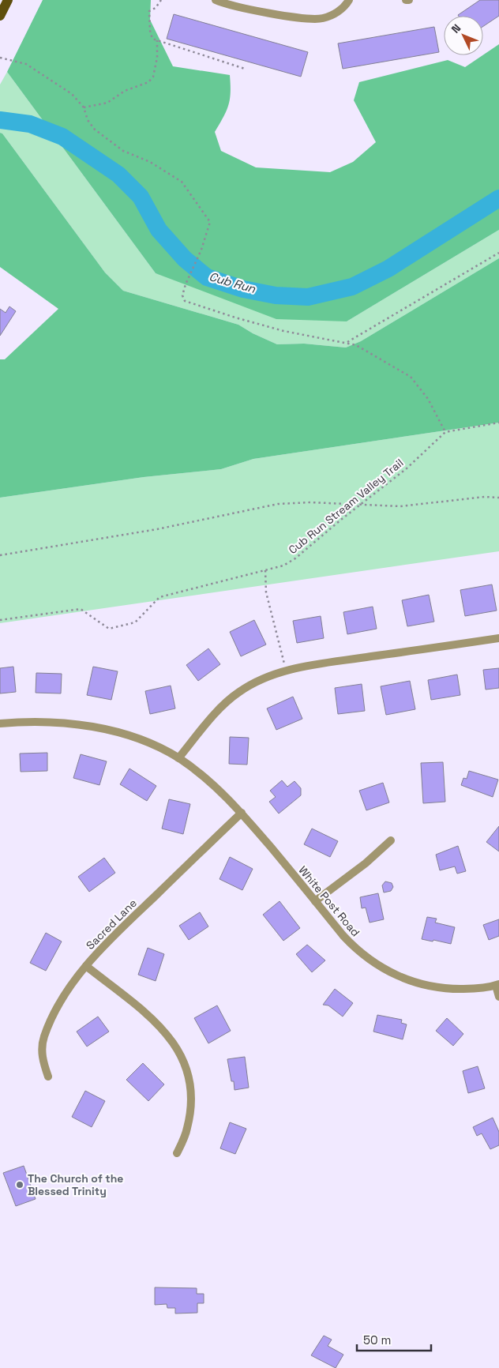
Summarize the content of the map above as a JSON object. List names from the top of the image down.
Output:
{
  "streets": {
    "street": ["White Post Road", "Sacred Lane"],
    "path": ["Cub Run Stream Valley Trail"]
  },
  "crossings": [
    ["White Post Road", "Sacred Lane"]
  ],
  "water": ["Cub Run"],
  "places": ["The Church of the Blessed Trinity"],
  "scale_bar": "50 m",
  "north": "top left"
}
